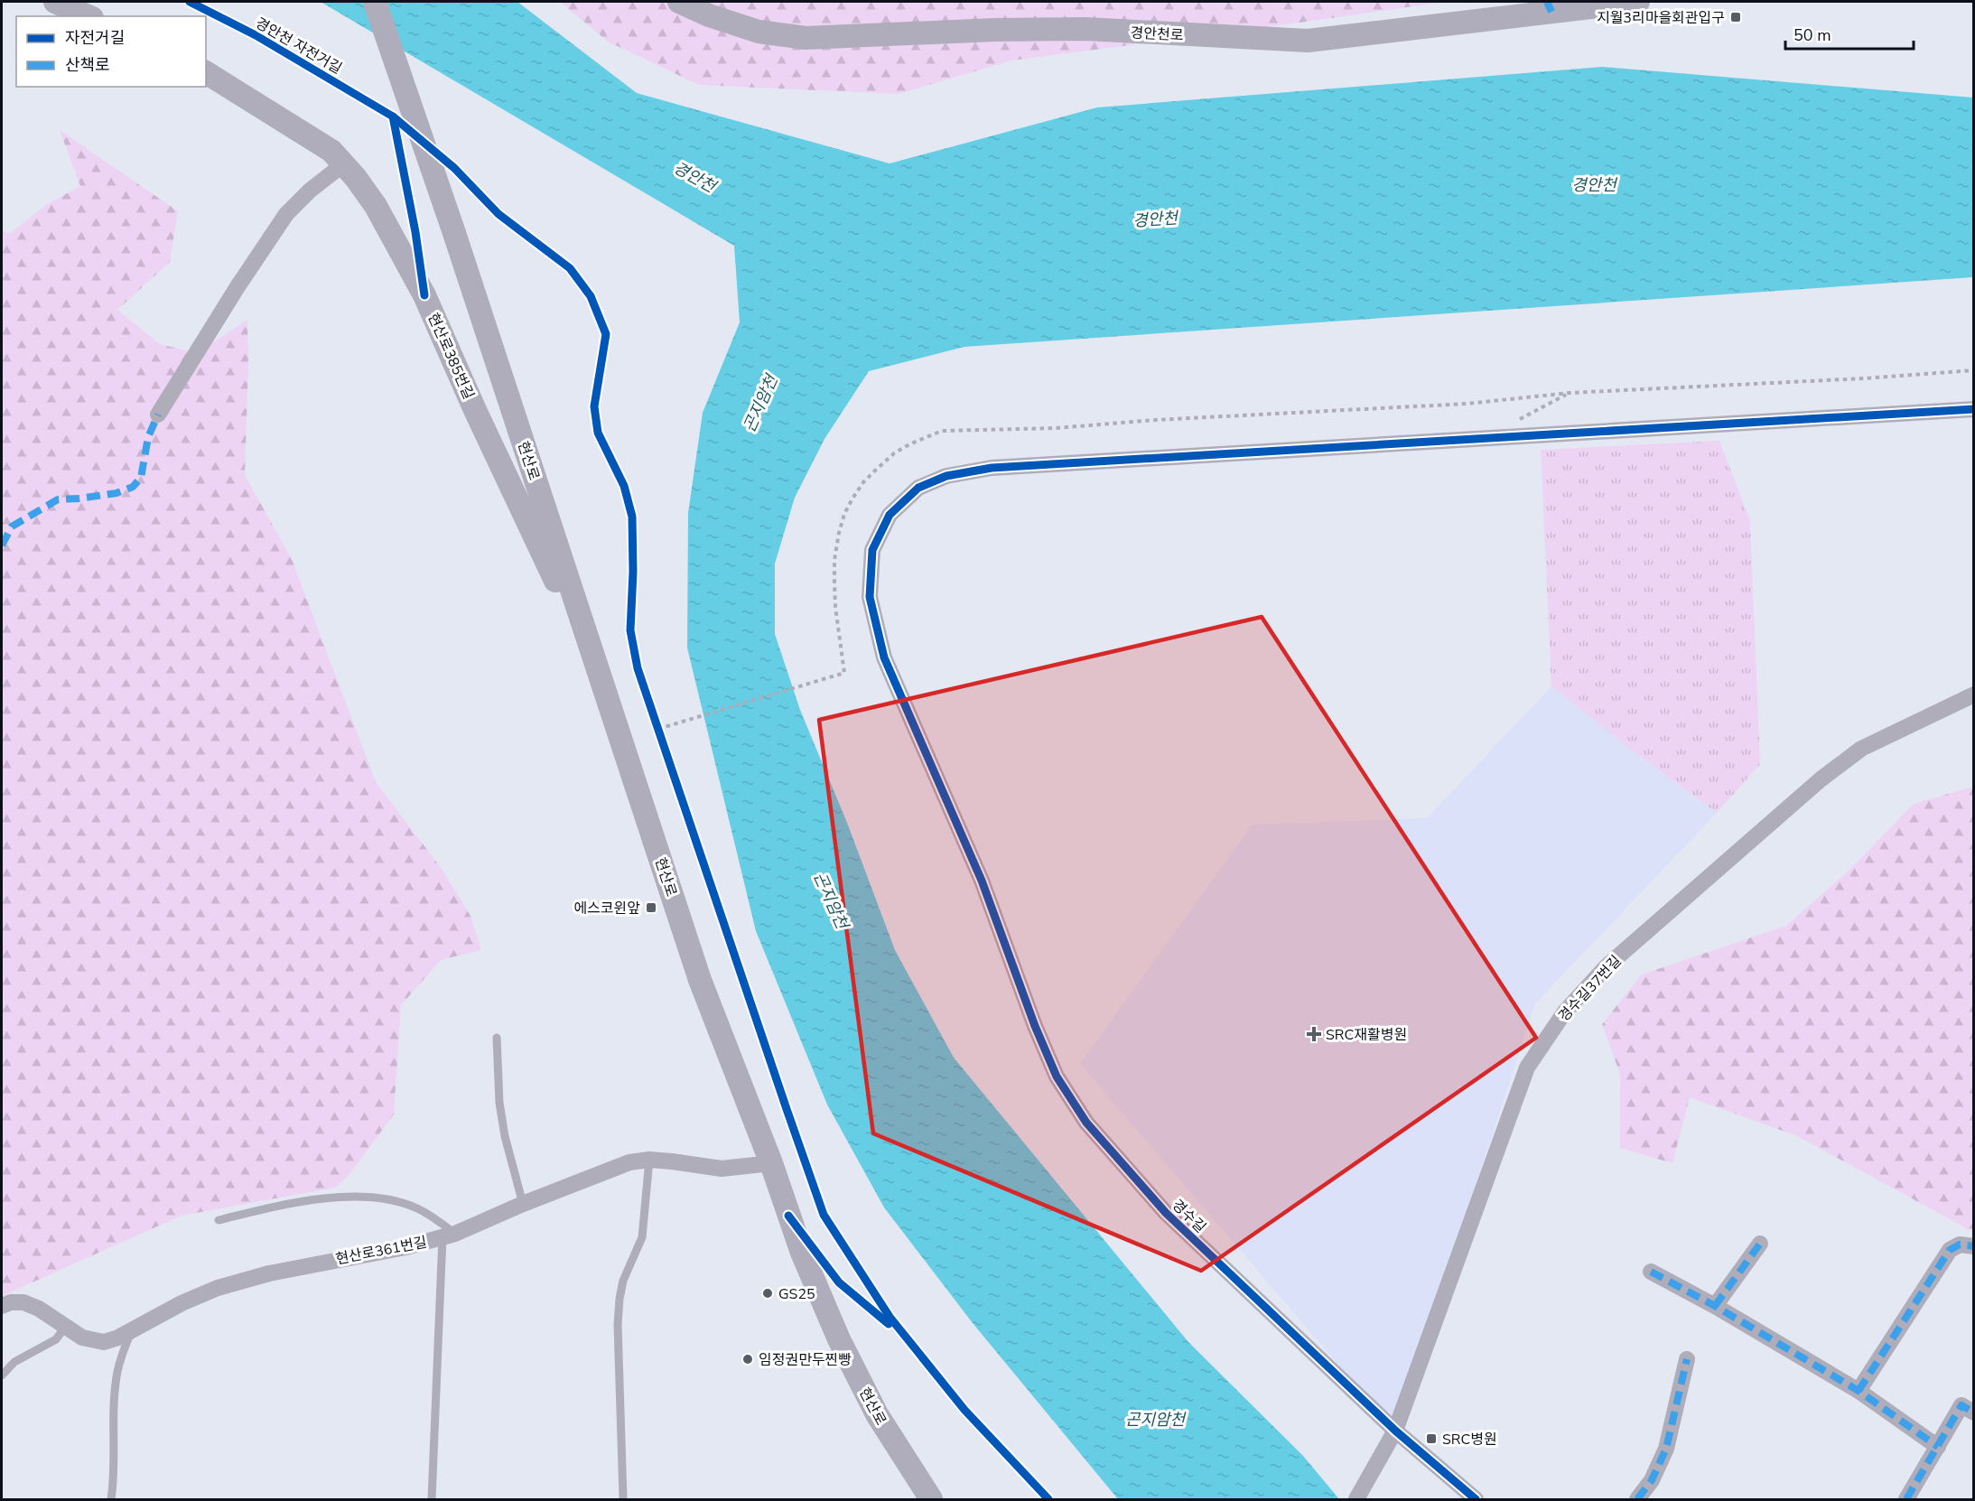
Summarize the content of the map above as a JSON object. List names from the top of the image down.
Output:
{
  "streets": {
    "street": [
      "경안천로",
      "현산로385번길",
      "현산로",
      "경수길37번길",
      "경수길",
      "현산로361번길"
    ],
    "cycle path": ["경안천 자전거길"]
  },
  "crossings": [
    ["현산로385번길", "현산로"],
    ["현산로", "현산로361번길"],
    ["경수길37번길", "경수길"]
  ],
  "water": ["경안천", "곤지암천"],
  "places": {
    "transit": ["지월3리마을회관입구", "에스코윈앞", "SRC병원"],
    "health": ["SRC재활병원"],
    "other": ["GS25", "임정권만두찐빵"]
  },
  "legend": ["자전거길", "산책로"],
  "scale_bar": "50 m"
}
